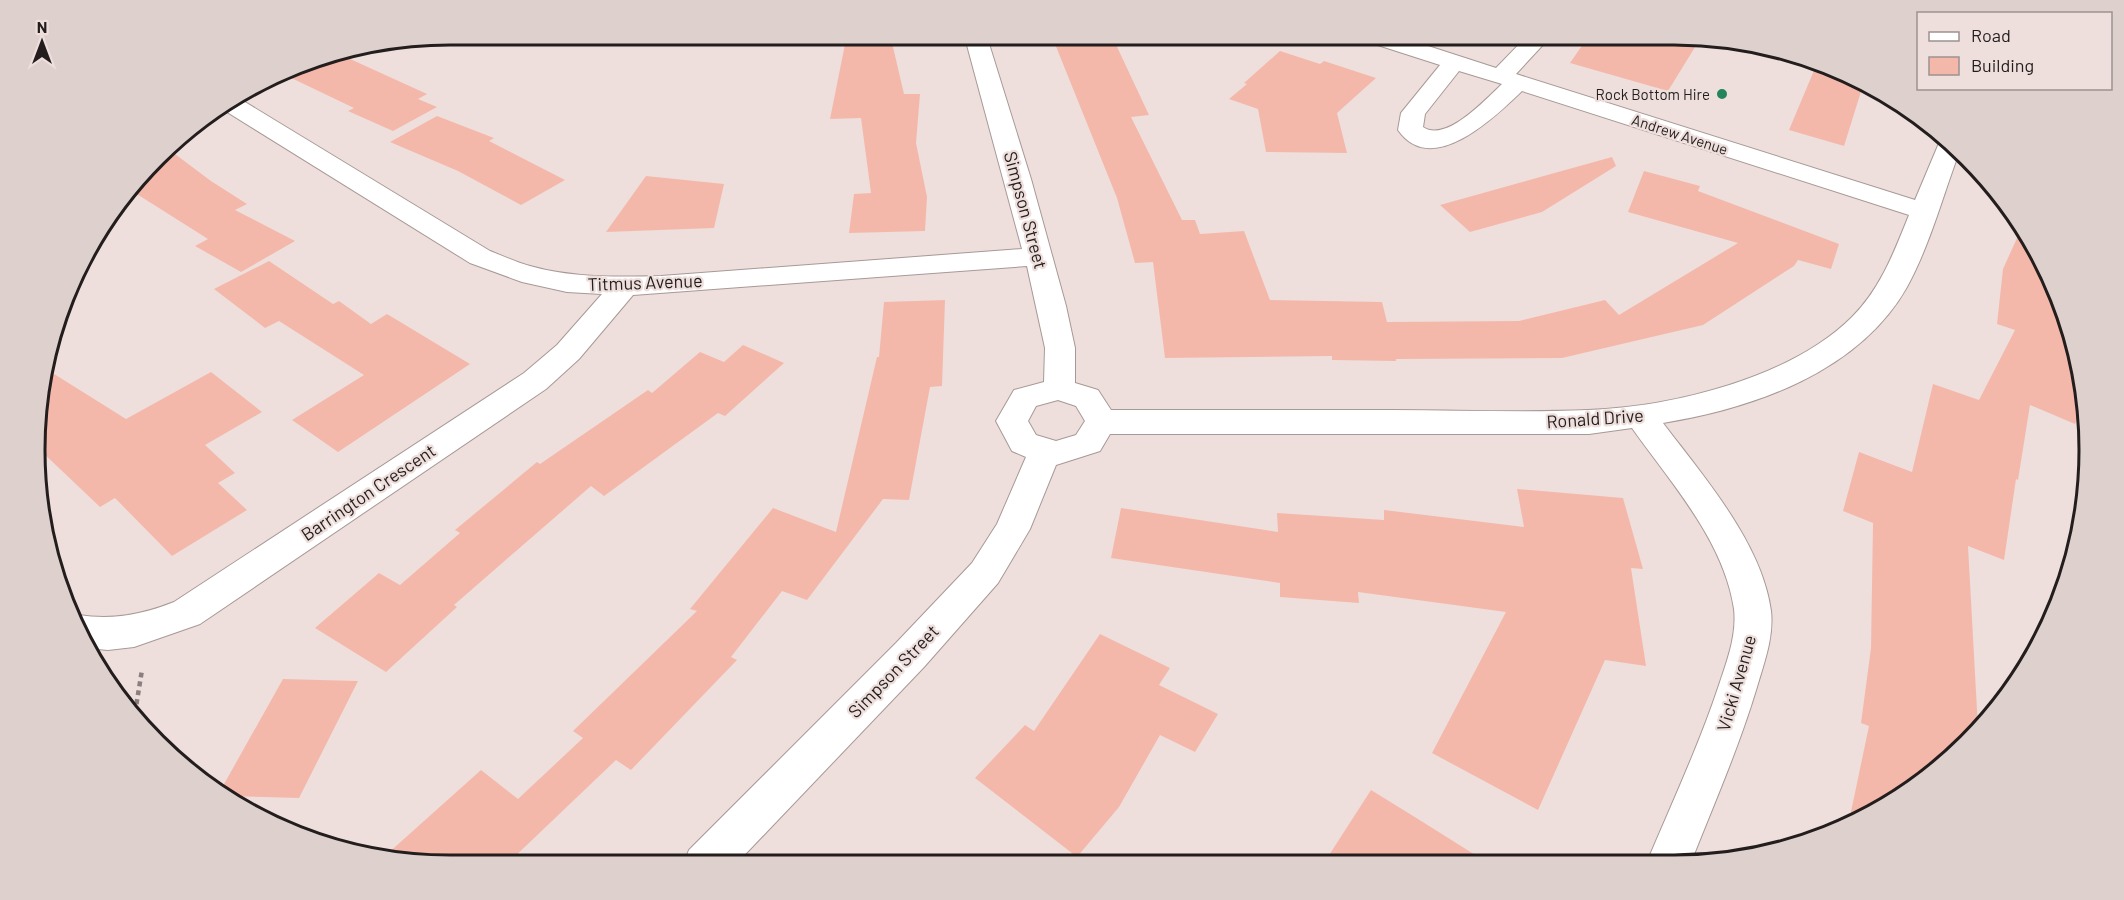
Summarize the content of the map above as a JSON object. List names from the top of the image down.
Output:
{
  "streets": {
    "street": [
      "Andrew Avenue",
      "Simpson Street",
      "Titmus Avenue",
      "Ronald Drive",
      "Barrington Crescent",
      "Vicki Avenue"
    ]
  },
  "crossings": [
    ["Andrew Avenue", "Ronald Drive"],
    ["Simpson Street", "Titmus Avenue"],
    ["Simpson Street", "Ronald Drive"],
    ["Titmus Avenue", "Barrington Crescent"],
    ["Ronald Drive", "Vicki Avenue"]
  ],
  "places": ["Rock Bottom Hire"],
  "legend": ["Road", "Building"],
  "north": "top"
}
